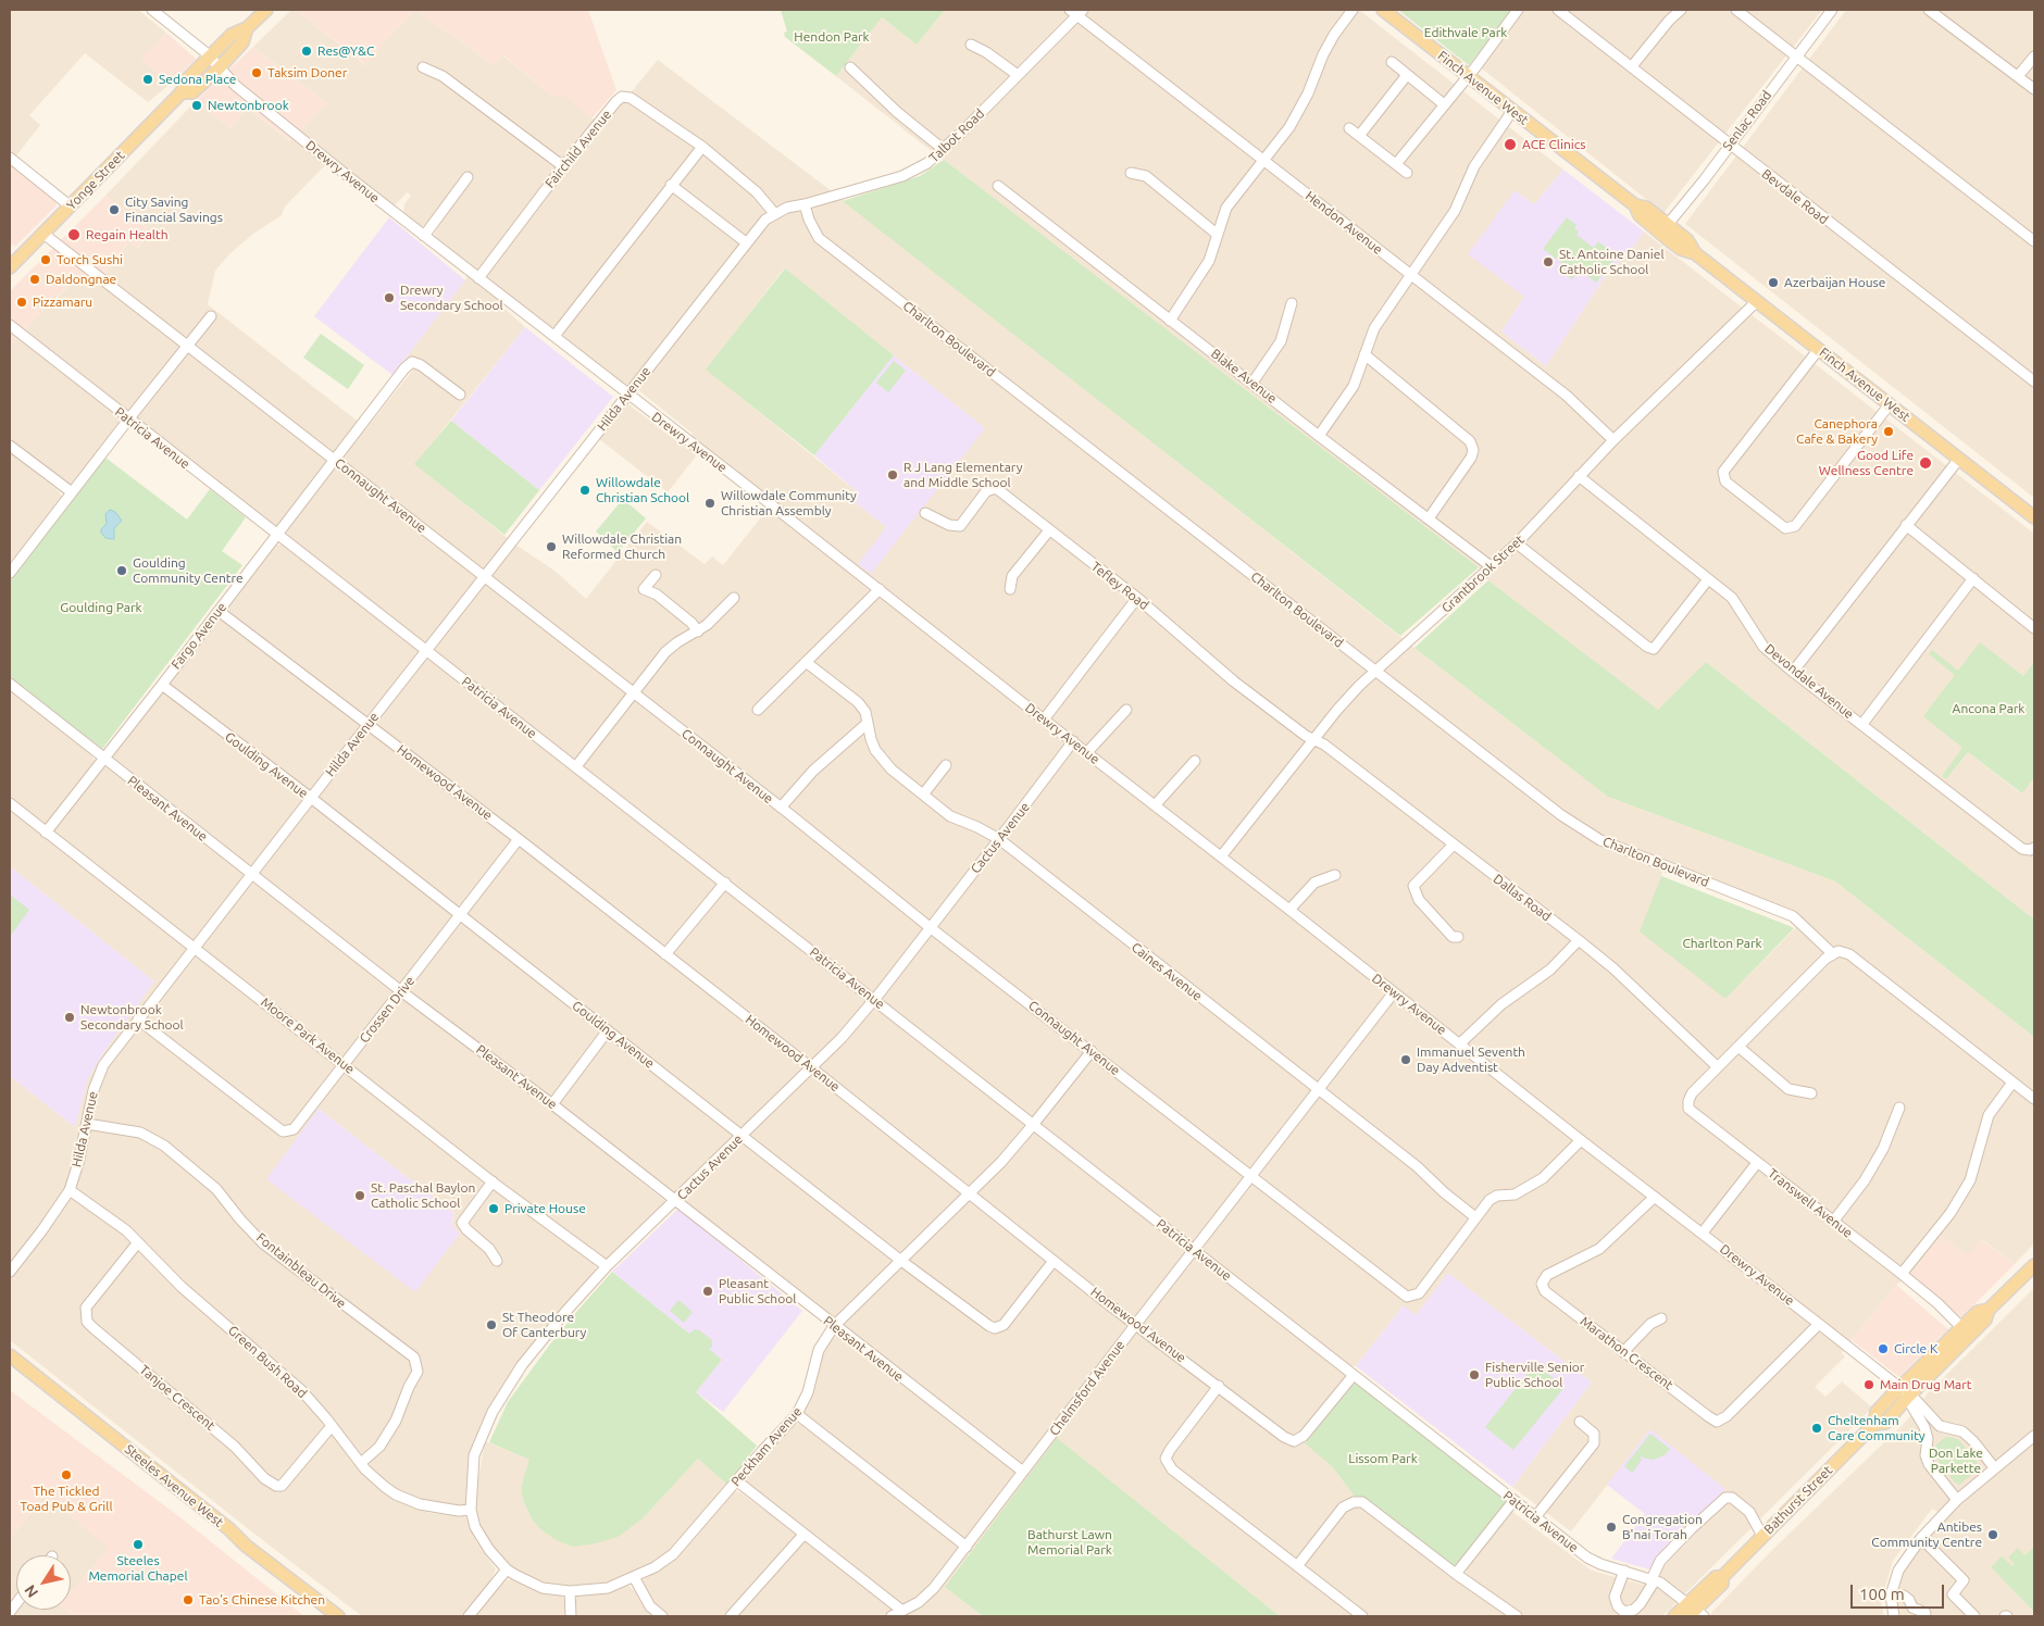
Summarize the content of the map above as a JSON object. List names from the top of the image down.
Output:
{
  "streets": {
    "main road": [
      "Finch Avenue West",
      "Yonge Street",
      "Steeles Avenue West",
      "Bathurst Street"
    ],
    "street": [
      "Senlac Road",
      "Talbot Road",
      "Fairchild Avenue",
      "Drewry Avenue",
      "Bevdale Road",
      "Hendon Avenue",
      "Charlton Boulevard",
      "Blake Avenue",
      "Hilda Avenue",
      "Patricia Avenue",
      "Connaught Avenue",
      "Grantbrook Street",
      "Tefley Road",
      "Fargo Avenue",
      "Devondale Avenue",
      "Goulding Avenue",
      "Homewood Avenue",
      "Pleasant Avenue",
      "Cactus Avenue",
      "Dallas Road",
      "Caines Avenue",
      "Crossen Drive",
      "Moore Park Avenue",
      "Transwell Avenue",
      "Fontainbleau Drive",
      "Marathon Crescent",
      "Green Bush Road",
      "Chelmsford Avenue",
      "Tanjoe Crescent",
      "Peckham Avenue"
    ]
  },
  "crossings": [
    ["Finch Avenue West", "Senlac Road"],
    ["Finch Avenue West", "Grantbrook Street"],
    ["Senlac Road", "Bevdale Road"],
    ["Talbot Road", "Fairchild Avenue"],
    ["Talbot Road", "Hendon Avenue"],
    ["Talbot Road", "Charlton Boulevard"],
    ["Talbot Road", "Hilda Avenue"],
    ["Fairchild Avenue", "Drewry Avenue"],
    ["Drewry Avenue", "Yonge Street"],
    ["Drewry Avenue", "Hilda Avenue"],
    ["Drewry Avenue", "Grantbrook Street"],
    ["Drewry Avenue", "Cactus Avenue"],
    ["Drewry Avenue", "Marathon Crescent"],
    ["Drewry Avenue", "Chelmsford Avenue"],
    ["Drewry Avenue", "Bathurst Street"],
    ["Yonge Street", "Connaught Avenue"],
    ["Hendon Avenue", "Grantbrook Street"],
    ["Charlton Boulevard", "Grantbrook Street"],
    ["Blake Avenue", "Grantbrook Street"],
    ["Hilda Avenue", "Patricia Avenue"],
    ["Hilda Avenue", "Connaught Avenue"],
    ["Hilda Avenue", "Goulding Avenue"],
    ["Hilda Avenue", "Homewood Avenue"],
    ["Hilda Avenue", "Pleasant Avenue"],
    ["Hilda Avenue", "Crossen Drive"],
    ["Hilda Avenue", "Moore Park Avenue"],
    ["Hilda Avenue", "Fontainbleau Drive"],
    ["Hilda Avenue", "Green Bush Road"],
    ["Patricia Avenue", "Fargo Avenue"],
    ["Patricia Avenue", "Homewood Avenue"],
    ["Patricia Avenue", "Cactus Avenue"],
    ["Patricia Avenue", "Chelmsford Avenue"],
    ["Patricia Avenue", "Peckham Avenue"],
    ["Patricia Avenue", "Bathurst Street"],
    ["Connaught Avenue", "Fargo Avenue"],
    ["Connaught Avenue", "Cactus Avenue"],
    ["Connaught Avenue", "Caines Avenue"],
    ["Connaught Avenue", "Chelmsford Avenue"],
    ["Connaught Avenue", "Peckham Avenue"],
    ["Grantbrook Street", "Tefley Road"],
    ["Grantbrook Street", "Devondale Avenue"],
    ["Grantbrook Street", "Dallas Road"],
    ["Tefley Road", "Dallas Road"],
    ["Fargo Avenue", "Goulding Avenue"],
    ["Fargo Avenue", "Homewood Avenue"],
    ["Fargo Avenue", "Pleasant Avenue"],
    ["Fargo Avenue", "Moore Park Avenue"],
    ["Goulding Avenue", "Homewood Avenue"],
    ["Goulding Avenue", "Cactus Avenue"],
    ["Goulding Avenue", "Crossen Drive"],
    ["Goulding Avenue", "Peckham Avenue"],
    ["Homewood Avenue", "Cactus Avenue"],
    ["Homewood Avenue", "Crossen Drive"],
    ["Homewood Avenue", "Chelmsford Avenue"],
    ["Homewood Avenue", "Peckham Avenue"],
    ["Pleasant Avenue", "Cactus Avenue"],
    ["Pleasant Avenue", "Crossen Drive"],
    ["Pleasant Avenue", "Chelmsford Avenue"],
    ["Pleasant Avenue", "Peckham Avenue"],
    ["Cactus Avenue", "Caines Avenue"],
    ["Cactus Avenue", "Moore Park Avenue"],
    ["Cactus Avenue", "Green Bush Road"],
    ["Cactus Avenue", "Peckham Avenue"],
    ["Dallas Road", "Transwell Avenue"],
    ["Caines Avenue", "Chelmsford Avenue"],
    ["Crossen Drive", "Moore Park Avenue"],
    ["Transwell Avenue", "Bathurst Street"],
    ["Fontainbleau Drive", "Green Bush Road"],
    ["Green Bush Road", "Tanjoe Crescent"]
  ],
  "parks": [
    "Edithvale Park",
    "Hendon Park",
    "Goulding Park",
    "Ancona Park",
    "Charlton Park",
    "Don Lake Parkette",
    "Lissom Park",
    "Bathurst Lawn Memorial Park"
  ],
  "places": [
    "Res@Y&C",
    "Taksim Doner",
    "Sedona Place",
    "Newtonbrook",
    "ACE Clinics",
    "City Saving Financial Savings",
    "Regain Health",
    "Torch Sushi",
    "St. Antoine Daniel Catholic School",
    "Daldongnae",
    "Azerbaijan House",
    "Drewry Secondary School",
    "Pizzamaru",
    "Canephora Cafe & Bakery",
    "Good Life Wellness Centre",
    "R J Lang Elementary and Middle School",
    "Willowdale Christian School",
    "Willowdale Community Christian Assembly",
    "Willowdale Christian Reformed Church",
    "Goulding Community Centre",
    "Newtonbrook Secondary School",
    "Immanuel Seventh Day Adventist",
    "St. Paschal Baylon Catholic School",
    "Private House",
    "Pleasant Public School",
    "St Theodore Of Canterbury",
    "Circle K",
    "Fisherville Senior Public School",
    "Main Drug Mart",
    "Cheltenham Care Community",
    "The Tickled Toad Pub & Grill",
    "Congregation B'nai Torah",
    "Antibes Community Centre",
    "Steeles Memorial Chapel",
    "Tao’s Chinese Kitchen"
  ],
  "scale_bar": "100 m",
  "north": "bottom left"
}
